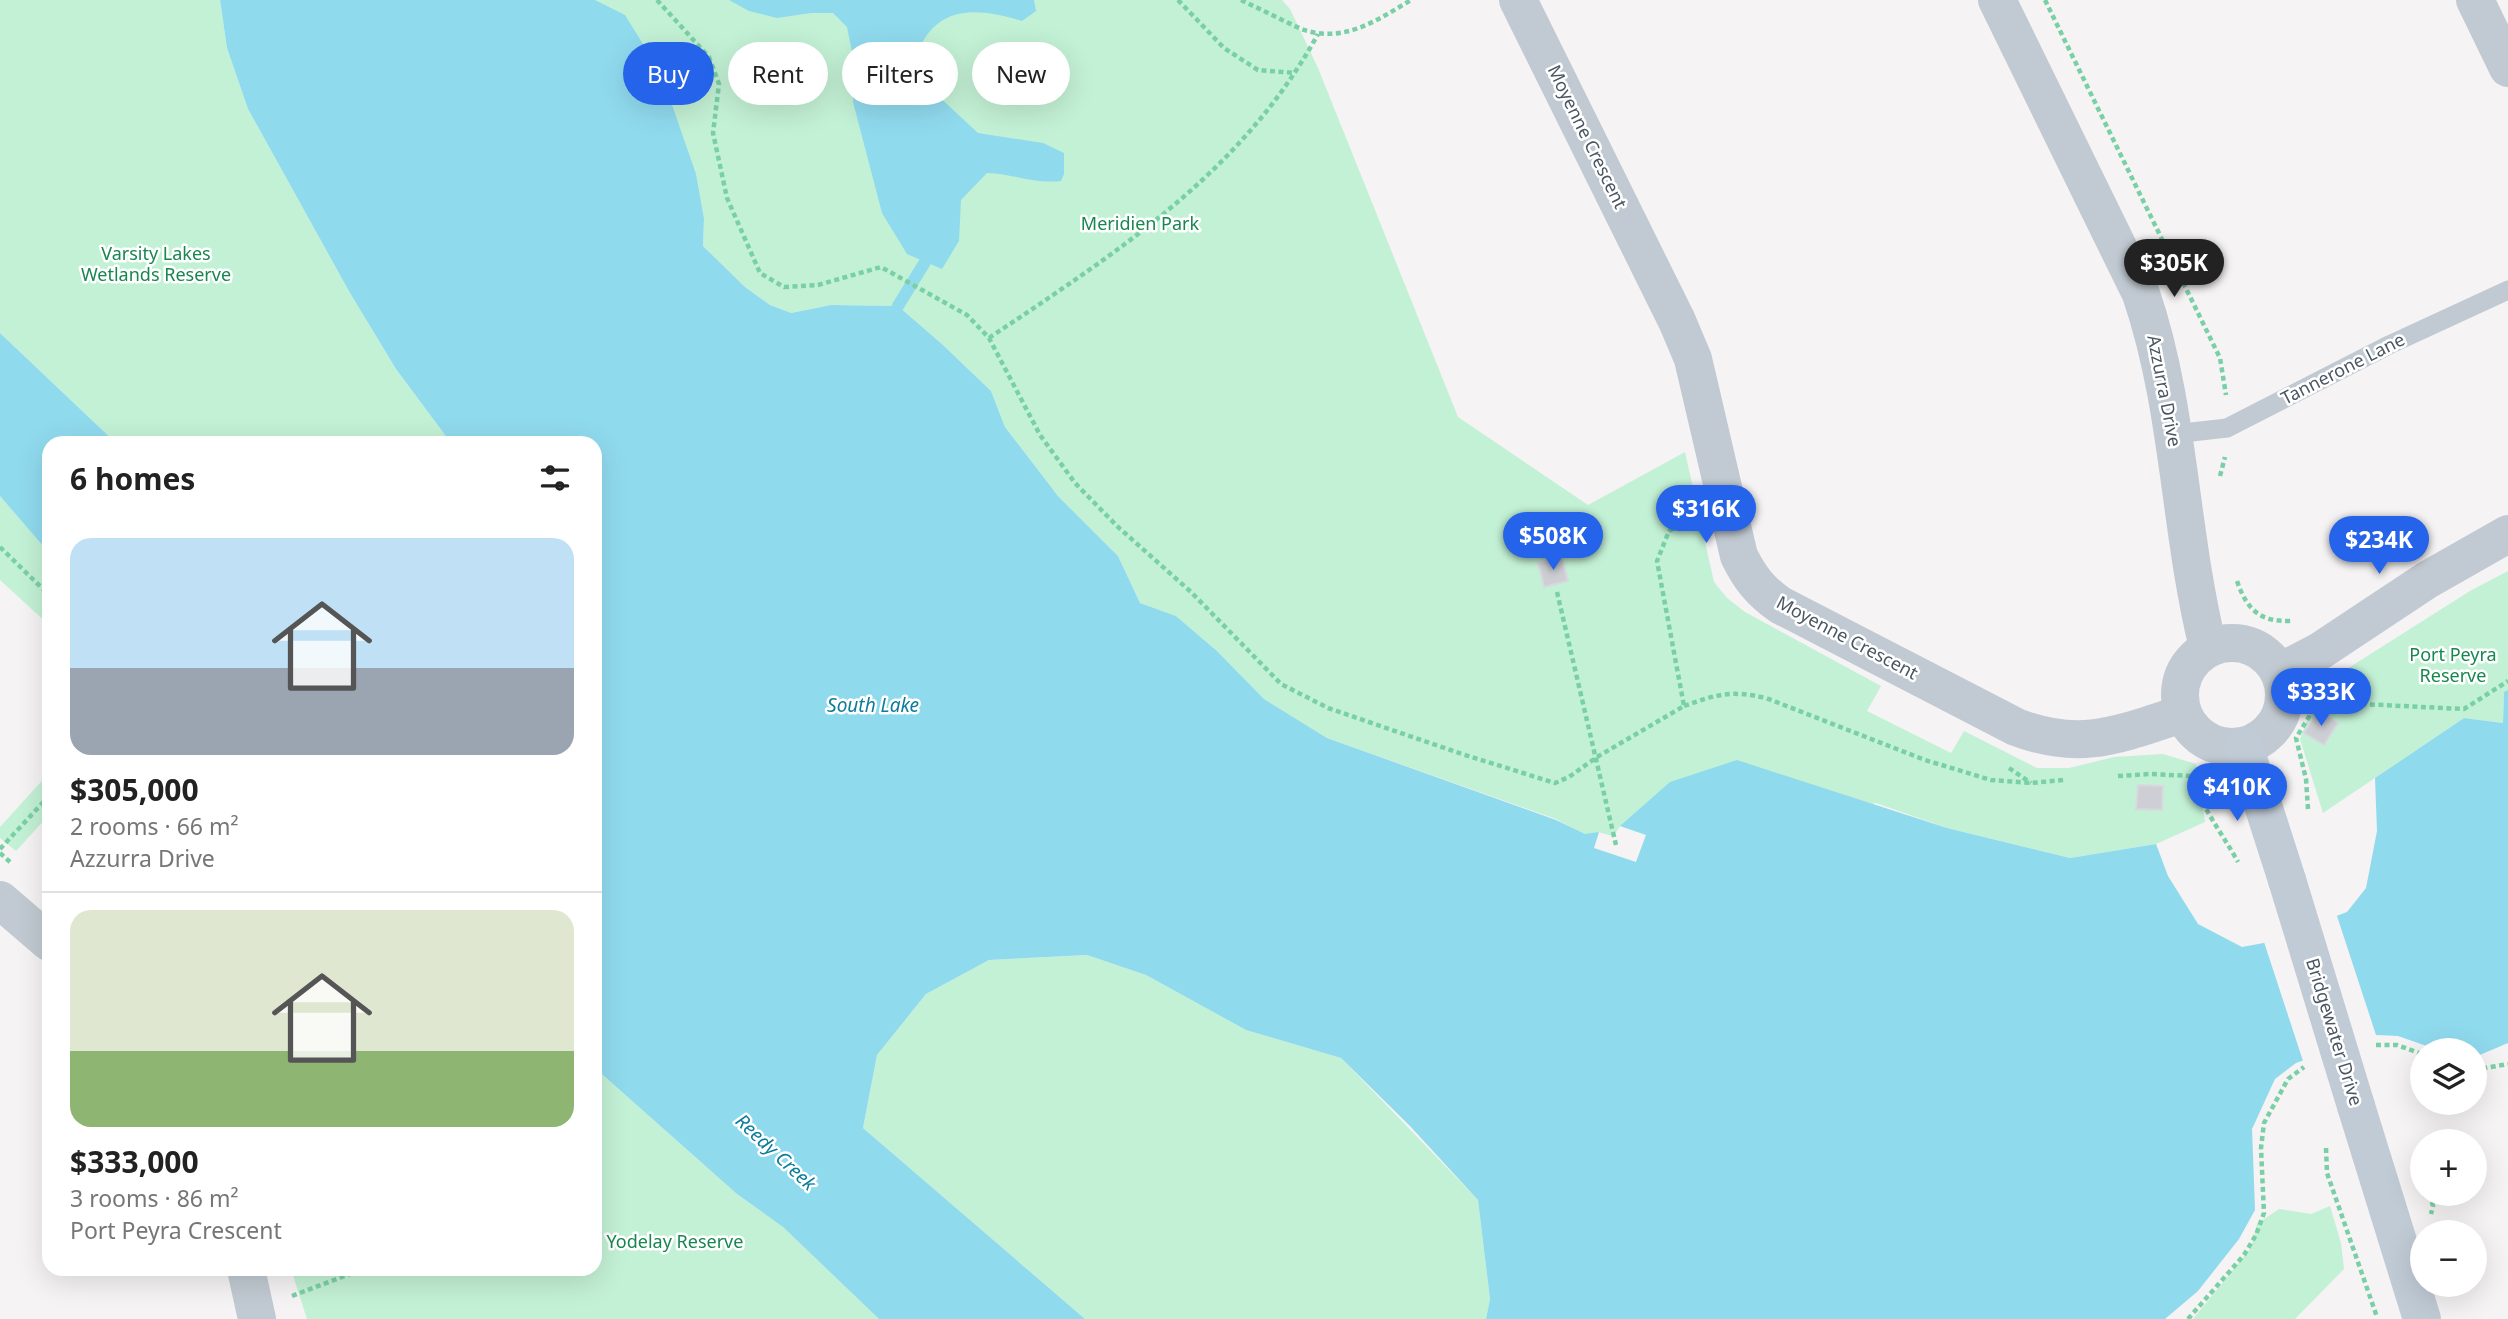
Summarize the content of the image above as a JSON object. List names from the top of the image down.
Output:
{
  "streets": {
    "street": ["Moyenne Crescent", "Azzurra Drive", "Bridgewater Drive"],
    "lane": ["Tannerone Lane"]
  },
  "crossings": [
    ["Moyenne Crescent", "Azzurra Drive"],
    ["Moyenne Crescent", "Bridgewater Drive"],
    ["Tannerone Lane", "Azzurra Drive"],
    ["Azzurra Drive", "Bridgewater Drive"]
  ],
  "water": ["South Lake", "Reedy Creek"],
  "parks": [
    "Meridien Park",
    "Varsity Lakes Wetlands Reserve",
    "Port Peyra Reserve",
    "Yodelay Reserve"
  ],
  "page": {
    "chip": [
      "Buy",
      "Rent",
      "Filters",
      "New"
    ],
    "price": [
      "$305K",
      "$316K",
      "$508K",
      "$234K",
      "$333K",
      "$410K"
    ],
    "heading": "6 homes",
    "list": [
      {
        "name": "$305,000",
        "note": "2 rooms · 66 m² · Azzurra Drive"
      },
      {
        "name": "$333,000",
        "note": "3 rooms · 86 m² · Port Peyra Crescent"
      }
    ],
    "map_buttons": ["+", "−"]
  }
}
